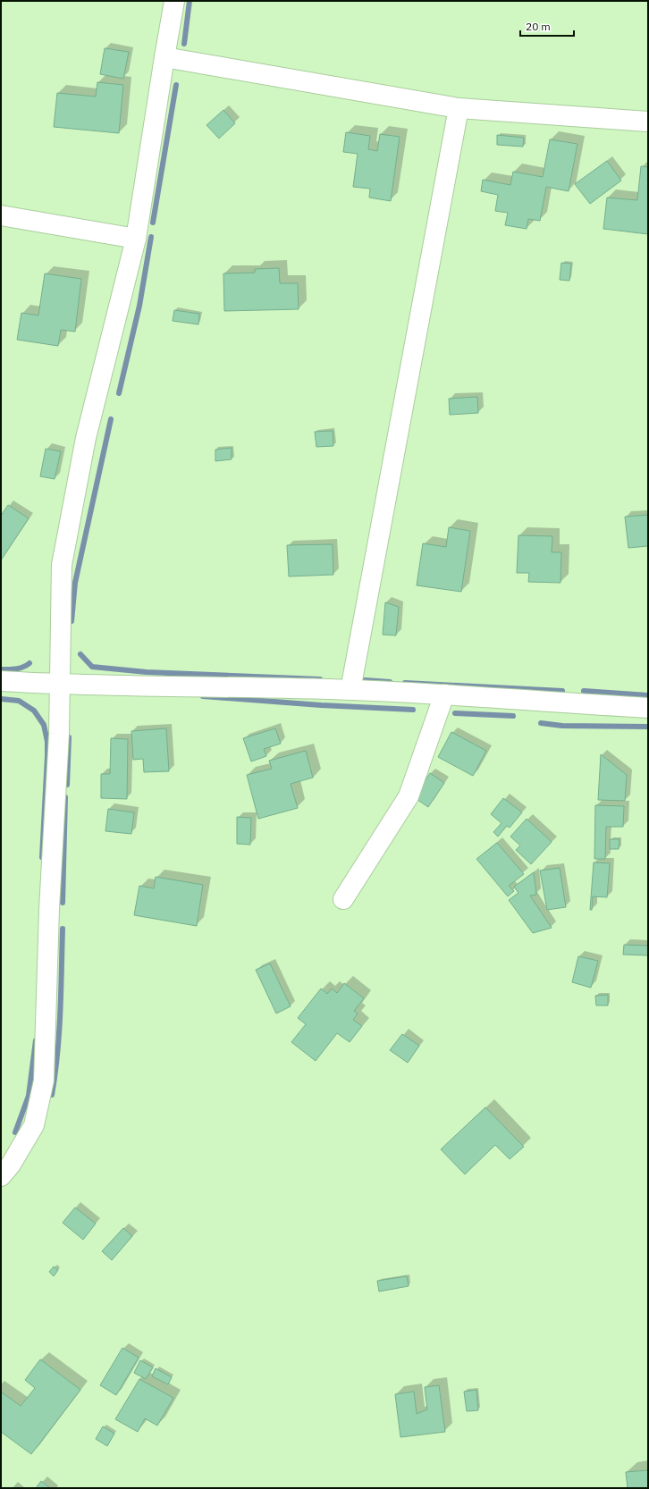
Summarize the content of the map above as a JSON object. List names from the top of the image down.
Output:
{
  "scale_bar": "20 m"
}
